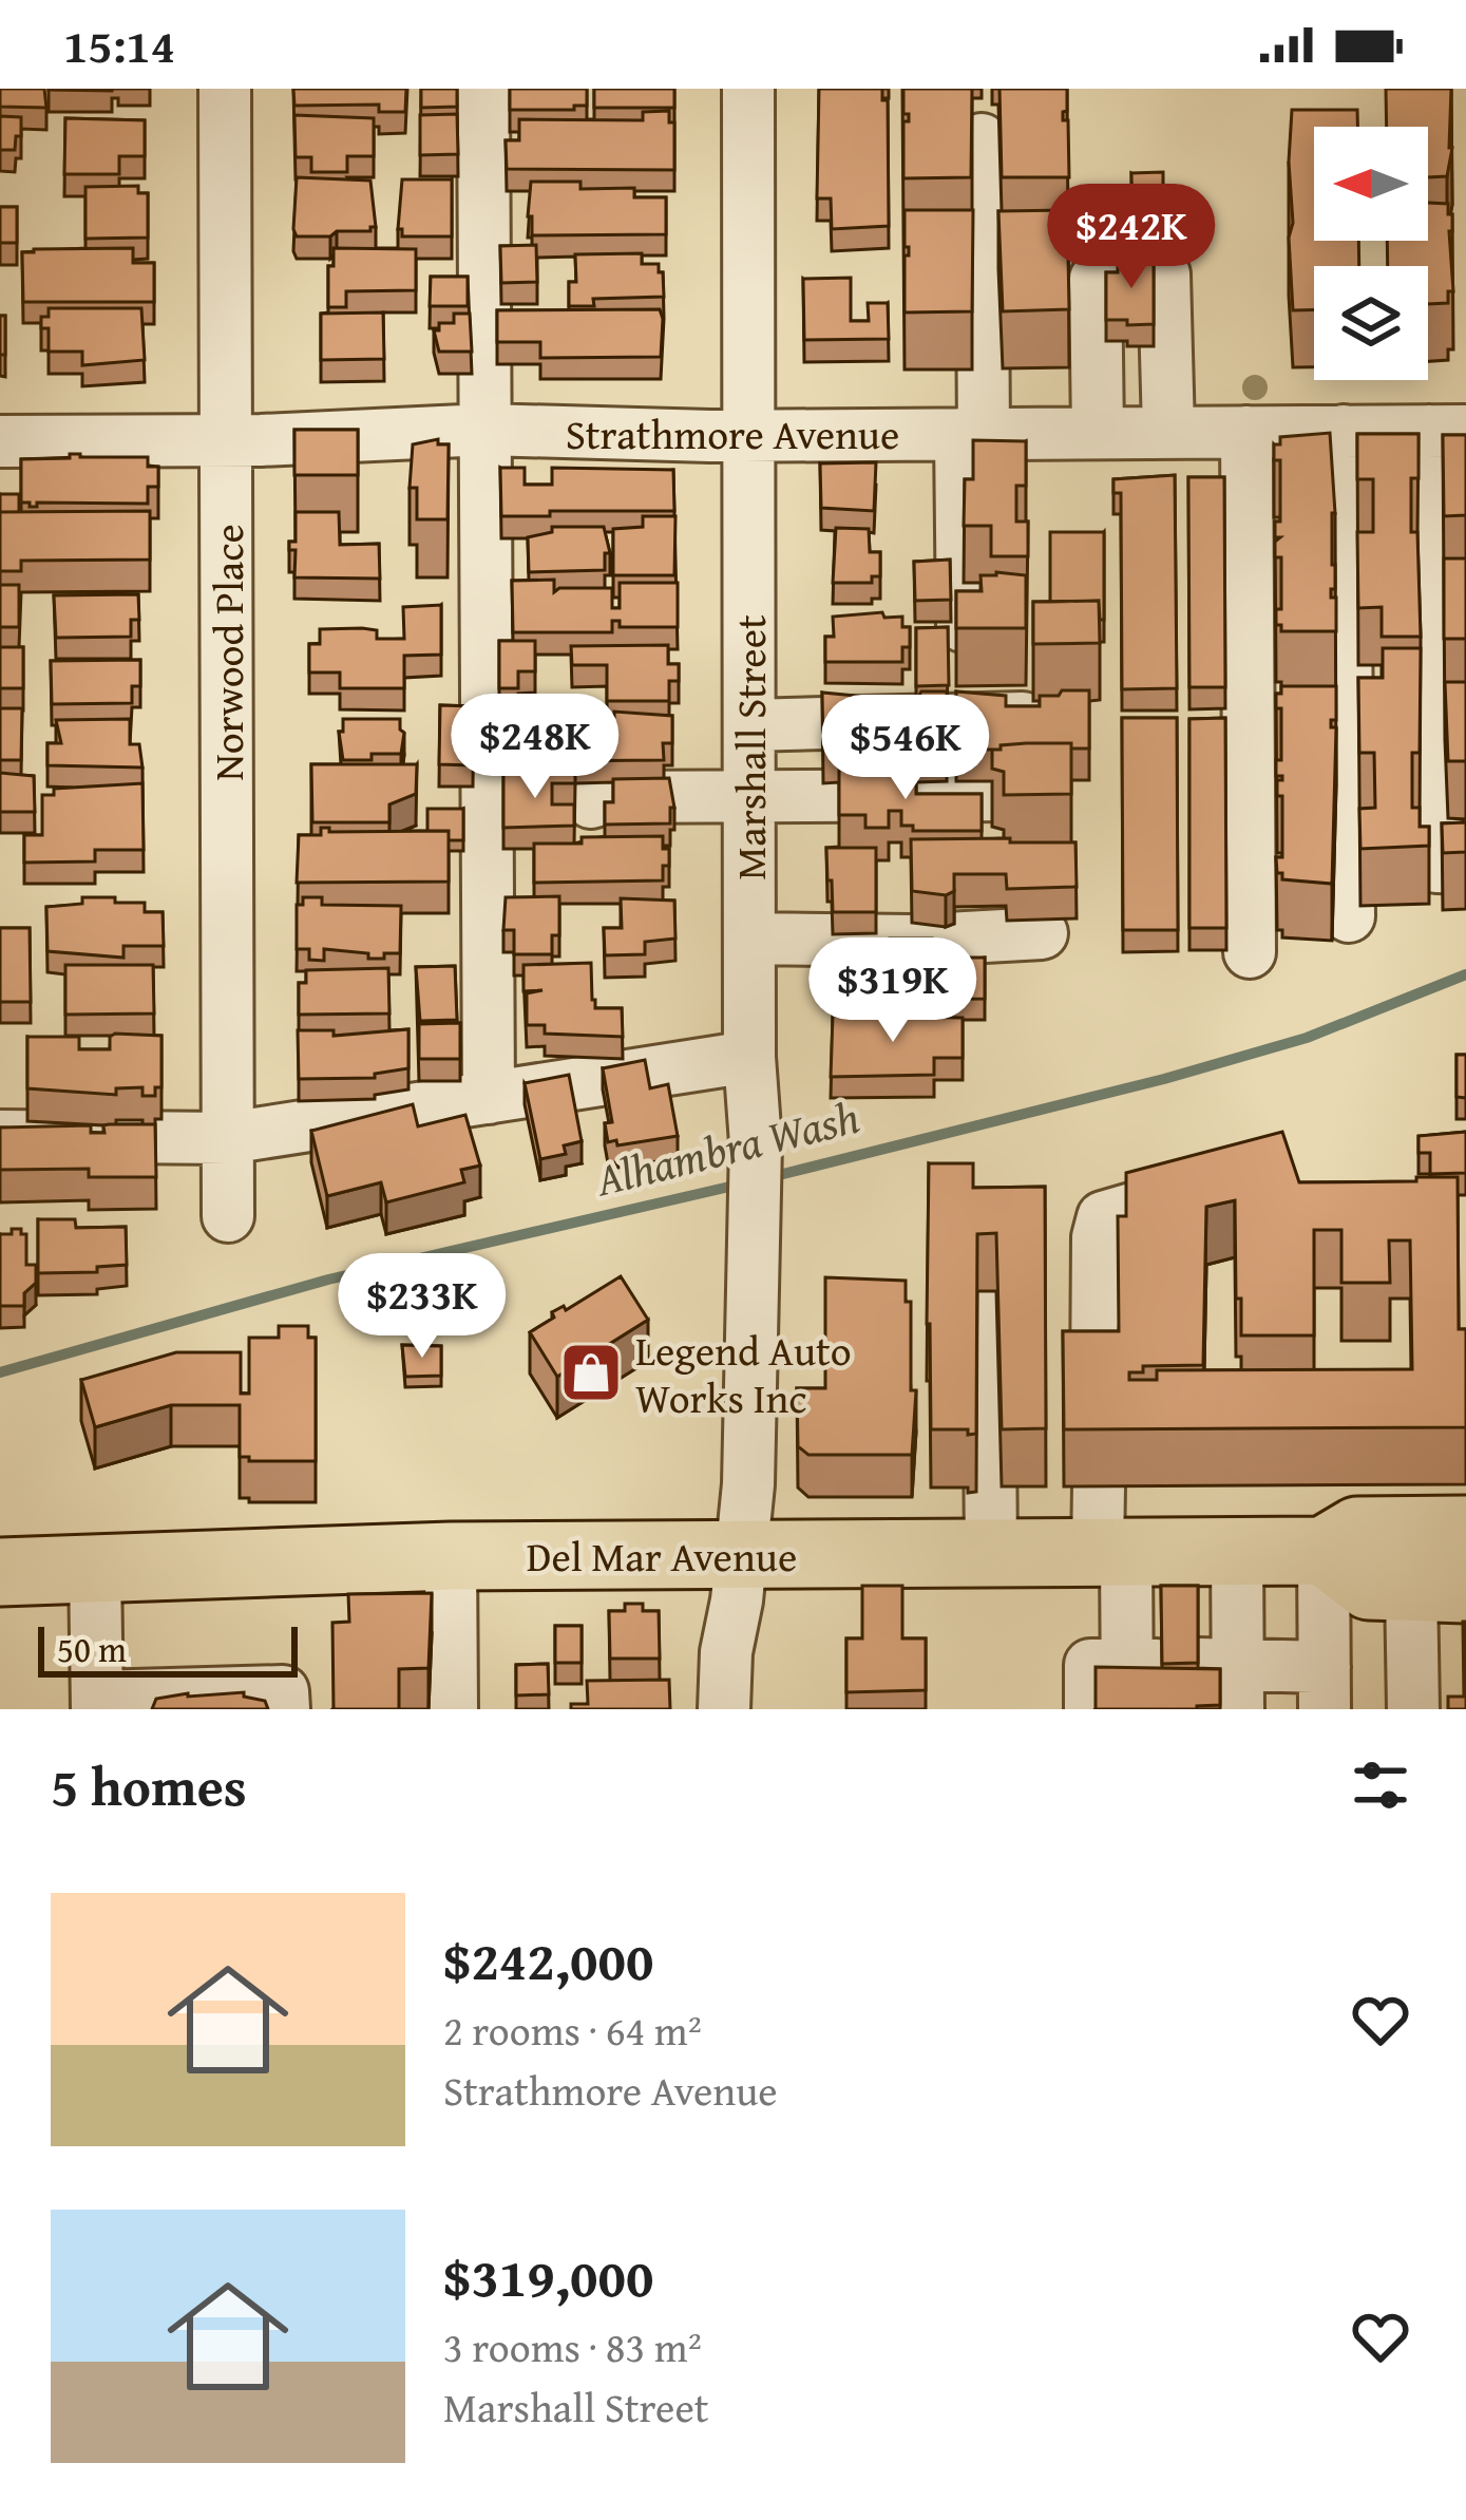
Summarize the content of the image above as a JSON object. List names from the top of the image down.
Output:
{
  "streets": {
    "main road": ["Del Mar Avenue"],
    "street": ["Strathmore Avenue", "Norwood Place", "Marshall Street"]
  },
  "crossings": [
    ["Strathmore Avenue", "Norwood Place"],
    ["Strathmore Avenue", "Marshall Street"],
    ["Marshall Street", "Del Mar Avenue"]
  ],
  "water": ["Alhambra Wash"],
  "places": {
    "shop": ["Legend Auto Works Inc"]
  },
  "scale_bar": "50 m",
  "north": "left",
  "page": {
    "status": "15:14",
    "price": [
      "$242K",
      "$248K",
      "$546K",
      "$319K",
      "$233K"
    ],
    "scale": "50 m",
    "heading": "5 homes",
    "list": [
      {
        "name": "$242,000",
        "note": "2 rooms · 64 m² · Strathmore Avenue"
      },
      {
        "name": "$319,000",
        "note": "3 rooms · 83 m² · Marshall Street"
      }
    ]
  }
}
